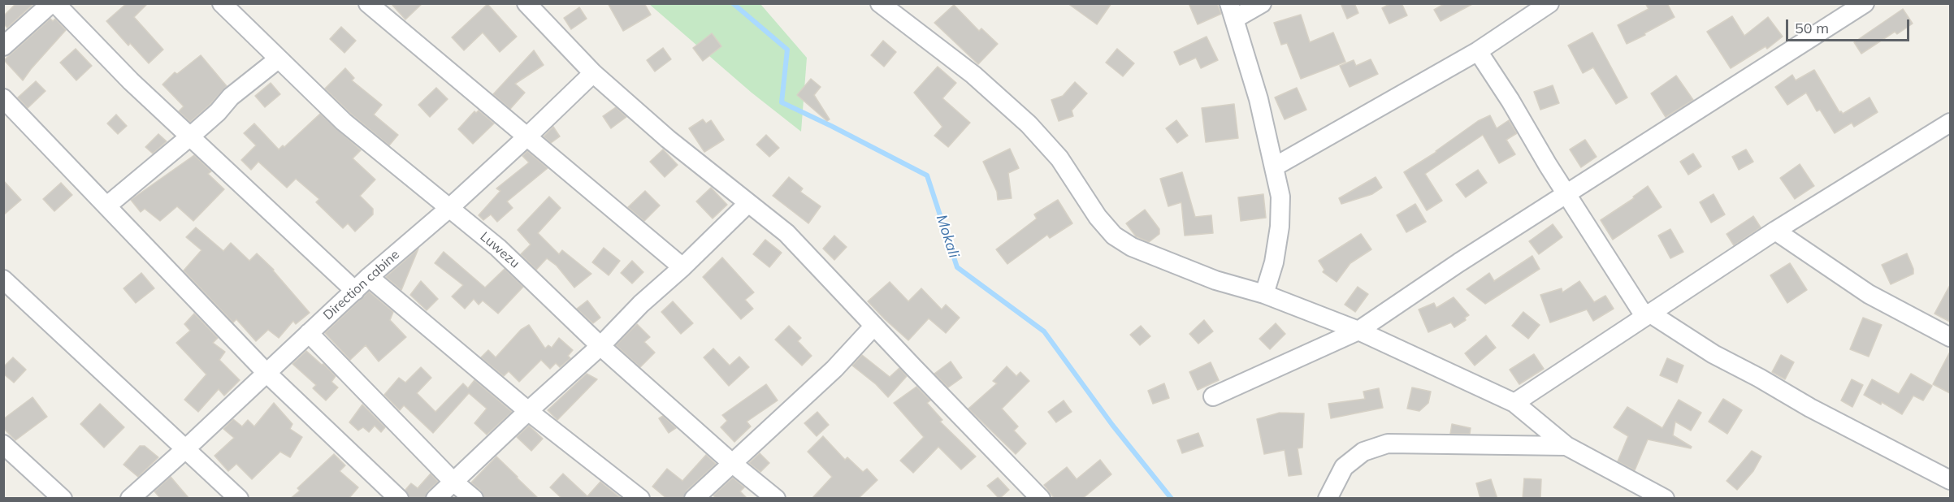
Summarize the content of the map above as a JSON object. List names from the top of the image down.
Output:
{
  "streets": {
    "street": ["Luwezu", "Direction cabine"]
  },
  "crossings": [
    ["Luwezu", "Direction cabine"]
  ],
  "water": ["Mokali"],
  "scale_bar": "50 m"
}
